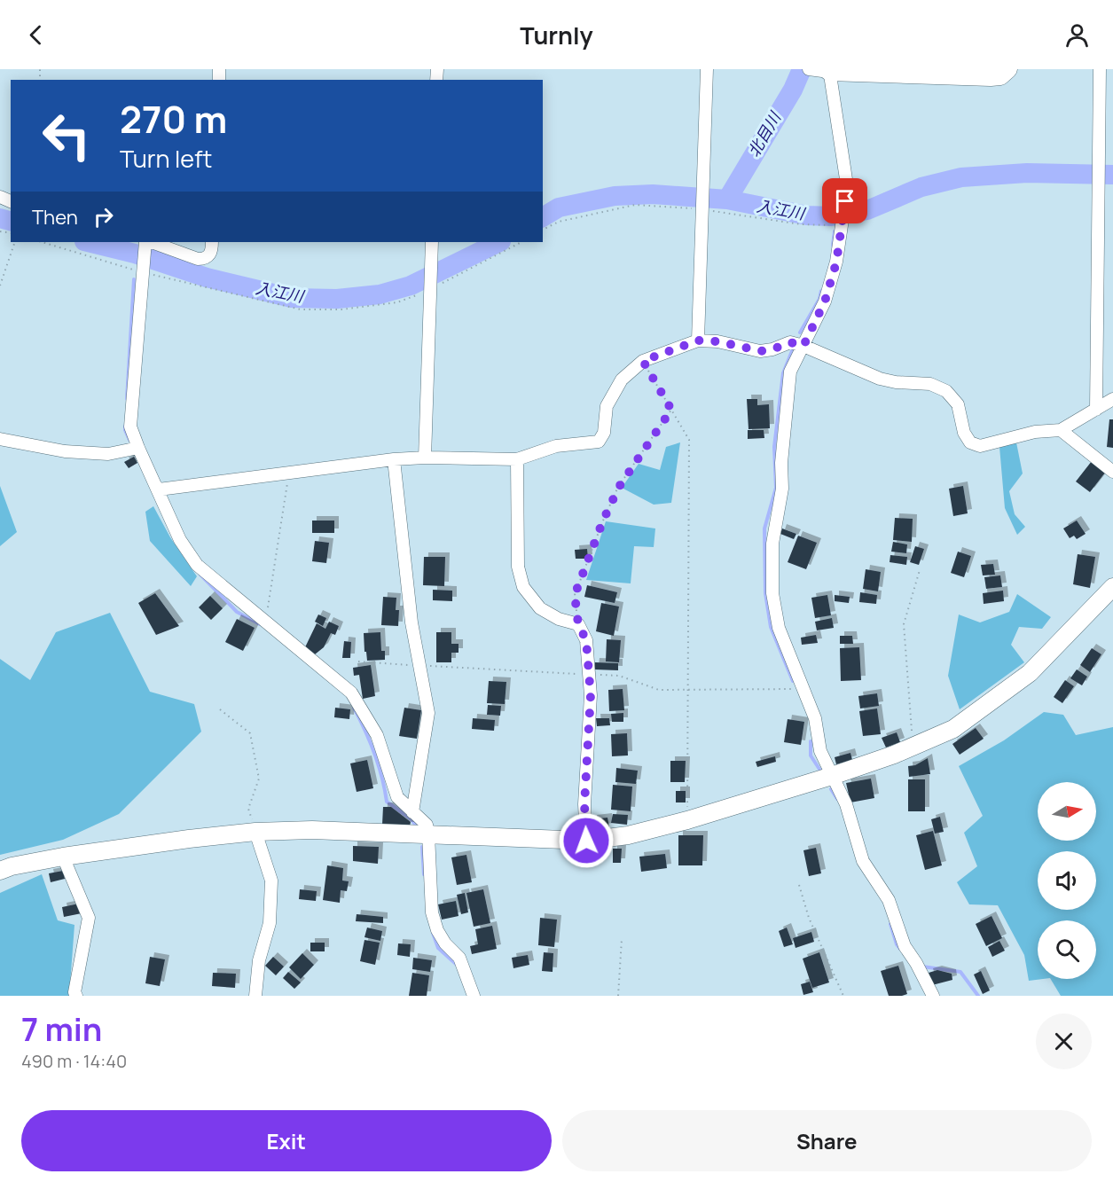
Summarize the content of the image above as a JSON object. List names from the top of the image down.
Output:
{
  "water": ["北目川", "入江川"],
  "north": "right",
  "page": {
    "header": "Turnly",
    "turn": ["270 m", "Turn left"],
    "then": "Then",
    "heading": ["7 min", "490 m · 14:40"],
    "buttons": ["Exit", "Share"]
  }
}
